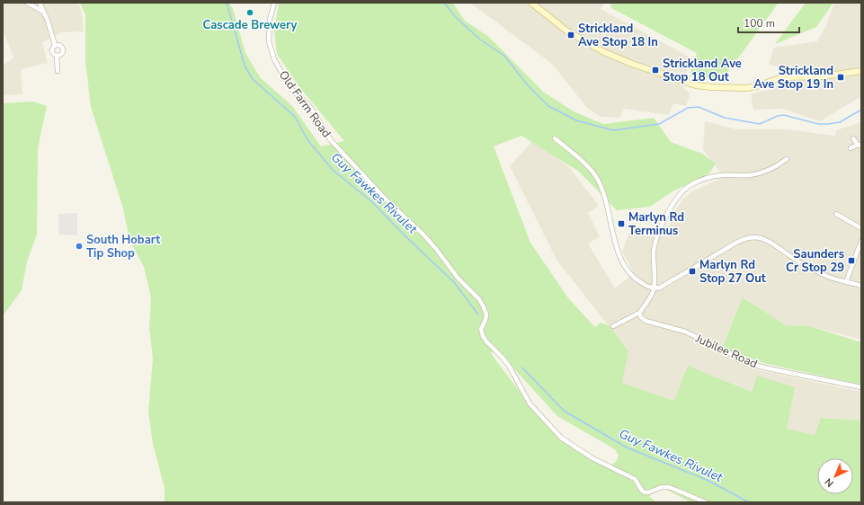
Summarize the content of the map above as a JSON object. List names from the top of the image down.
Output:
{
  "streets": {
    "street": ["Old Farm Road", "Jubilee Road"]
  },
  "water": ["Guy Fawkes Rivulet"],
  "places": {
    "other": ["Cascade Brewery", "South Hobart Tip Shop"],
    "transit": [
      "Strickland Ave Stop 18 In",
      "Strickland Ave Stop 18 Out",
      "Strickland Ave Stop 19 In",
      "Marlyn Rd Terminus",
      "Saunders Cr Stop 29",
      "Marlyn Rd Stop 27 Out"
    ]
  },
  "scale_bar": "100 m",
  "north": "bottom left"
}
